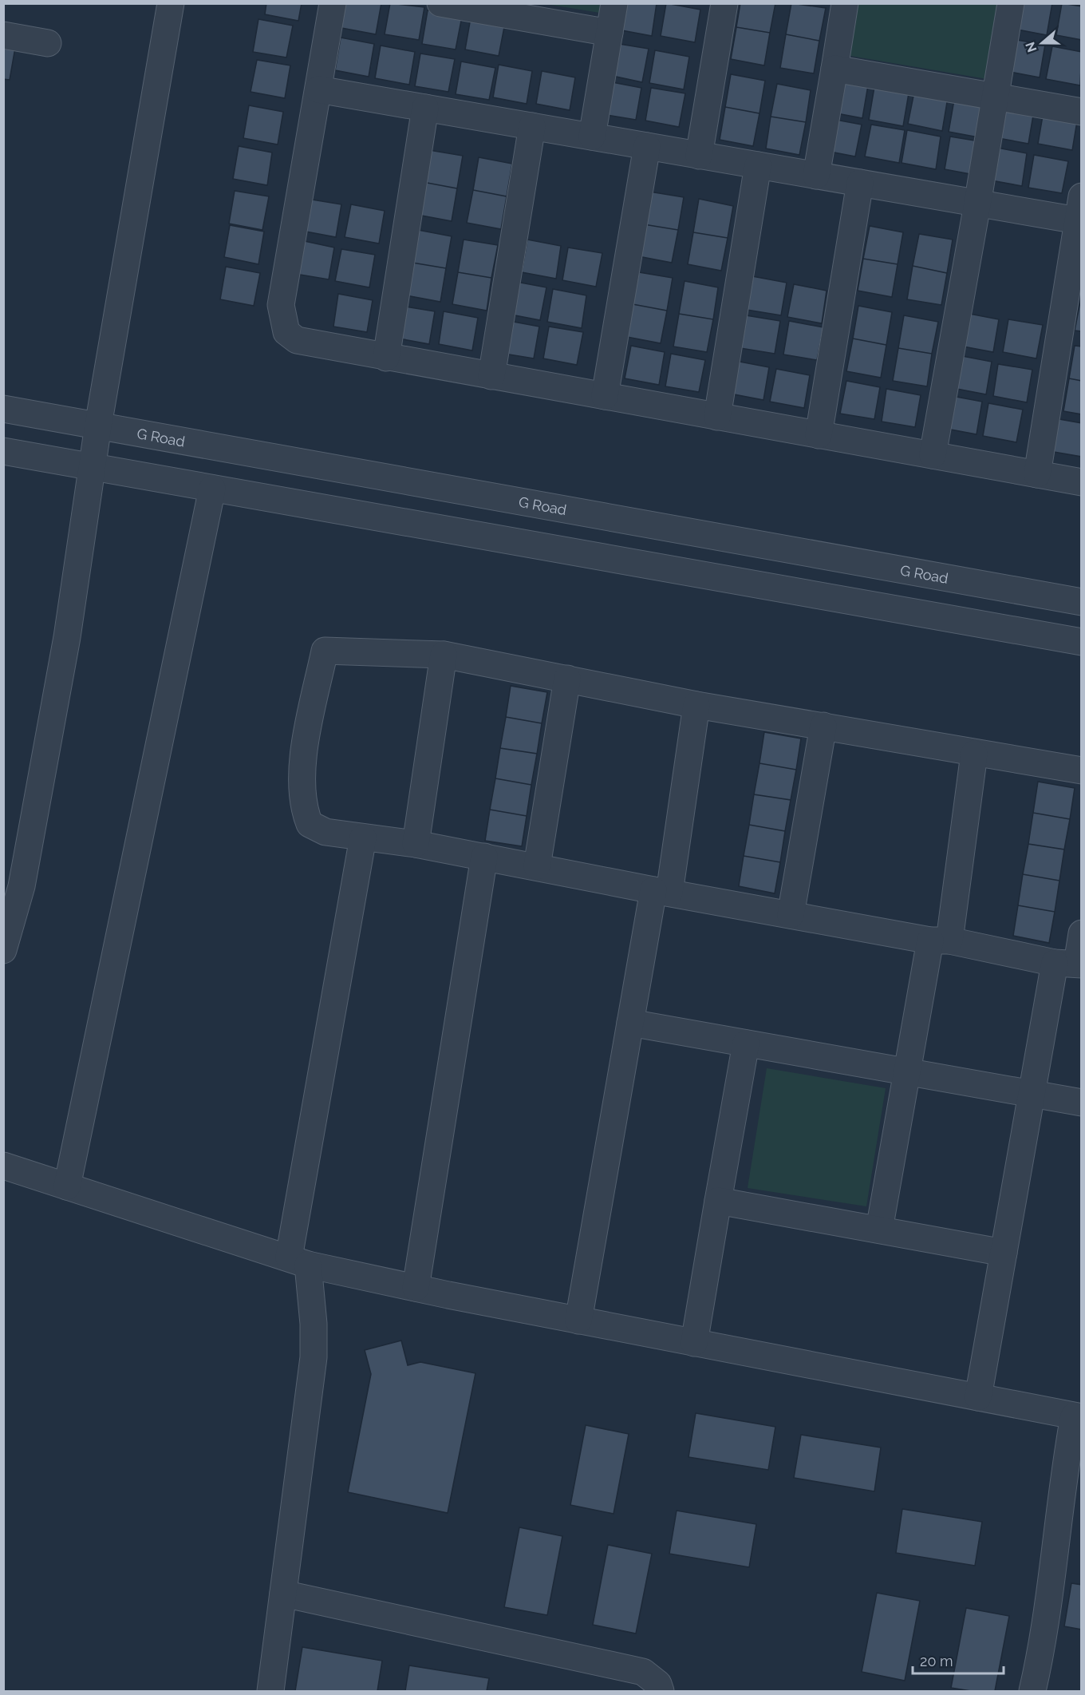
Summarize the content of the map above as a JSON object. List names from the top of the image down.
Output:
{
  "streets": {
    "street": ["G Road"]
  },
  "scale_bar": "20 m",
  "north": "left"
}
